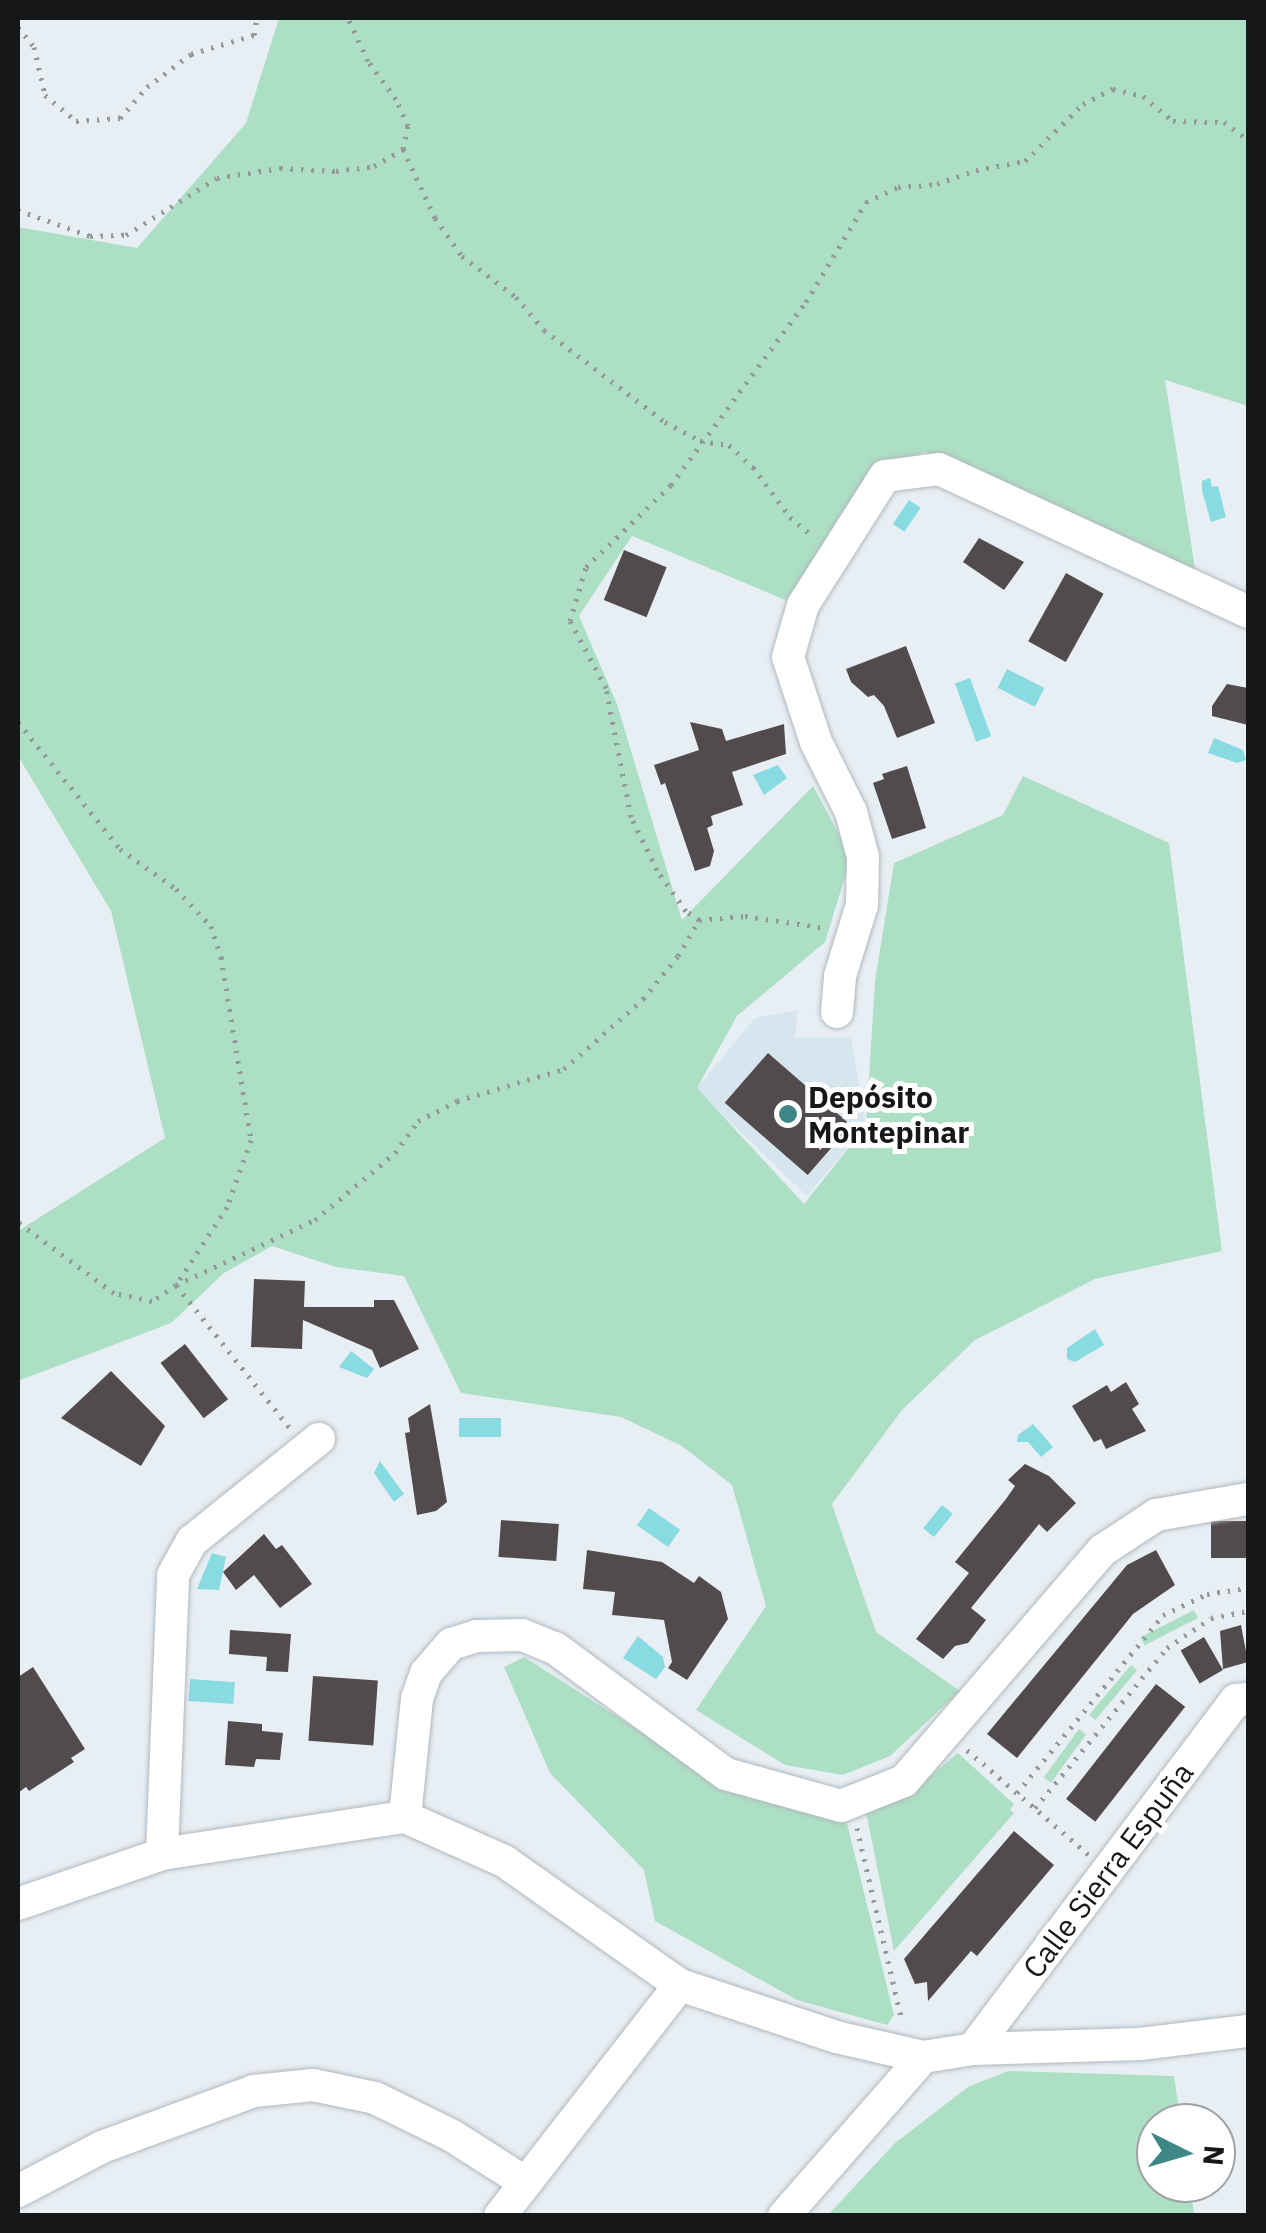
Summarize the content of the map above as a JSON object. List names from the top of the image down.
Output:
{
  "streets": {
    "street": ["Calle Sierra Espuña"]
  },
  "places": ["Depósito Montepinar"],
  "north": "right"
}
